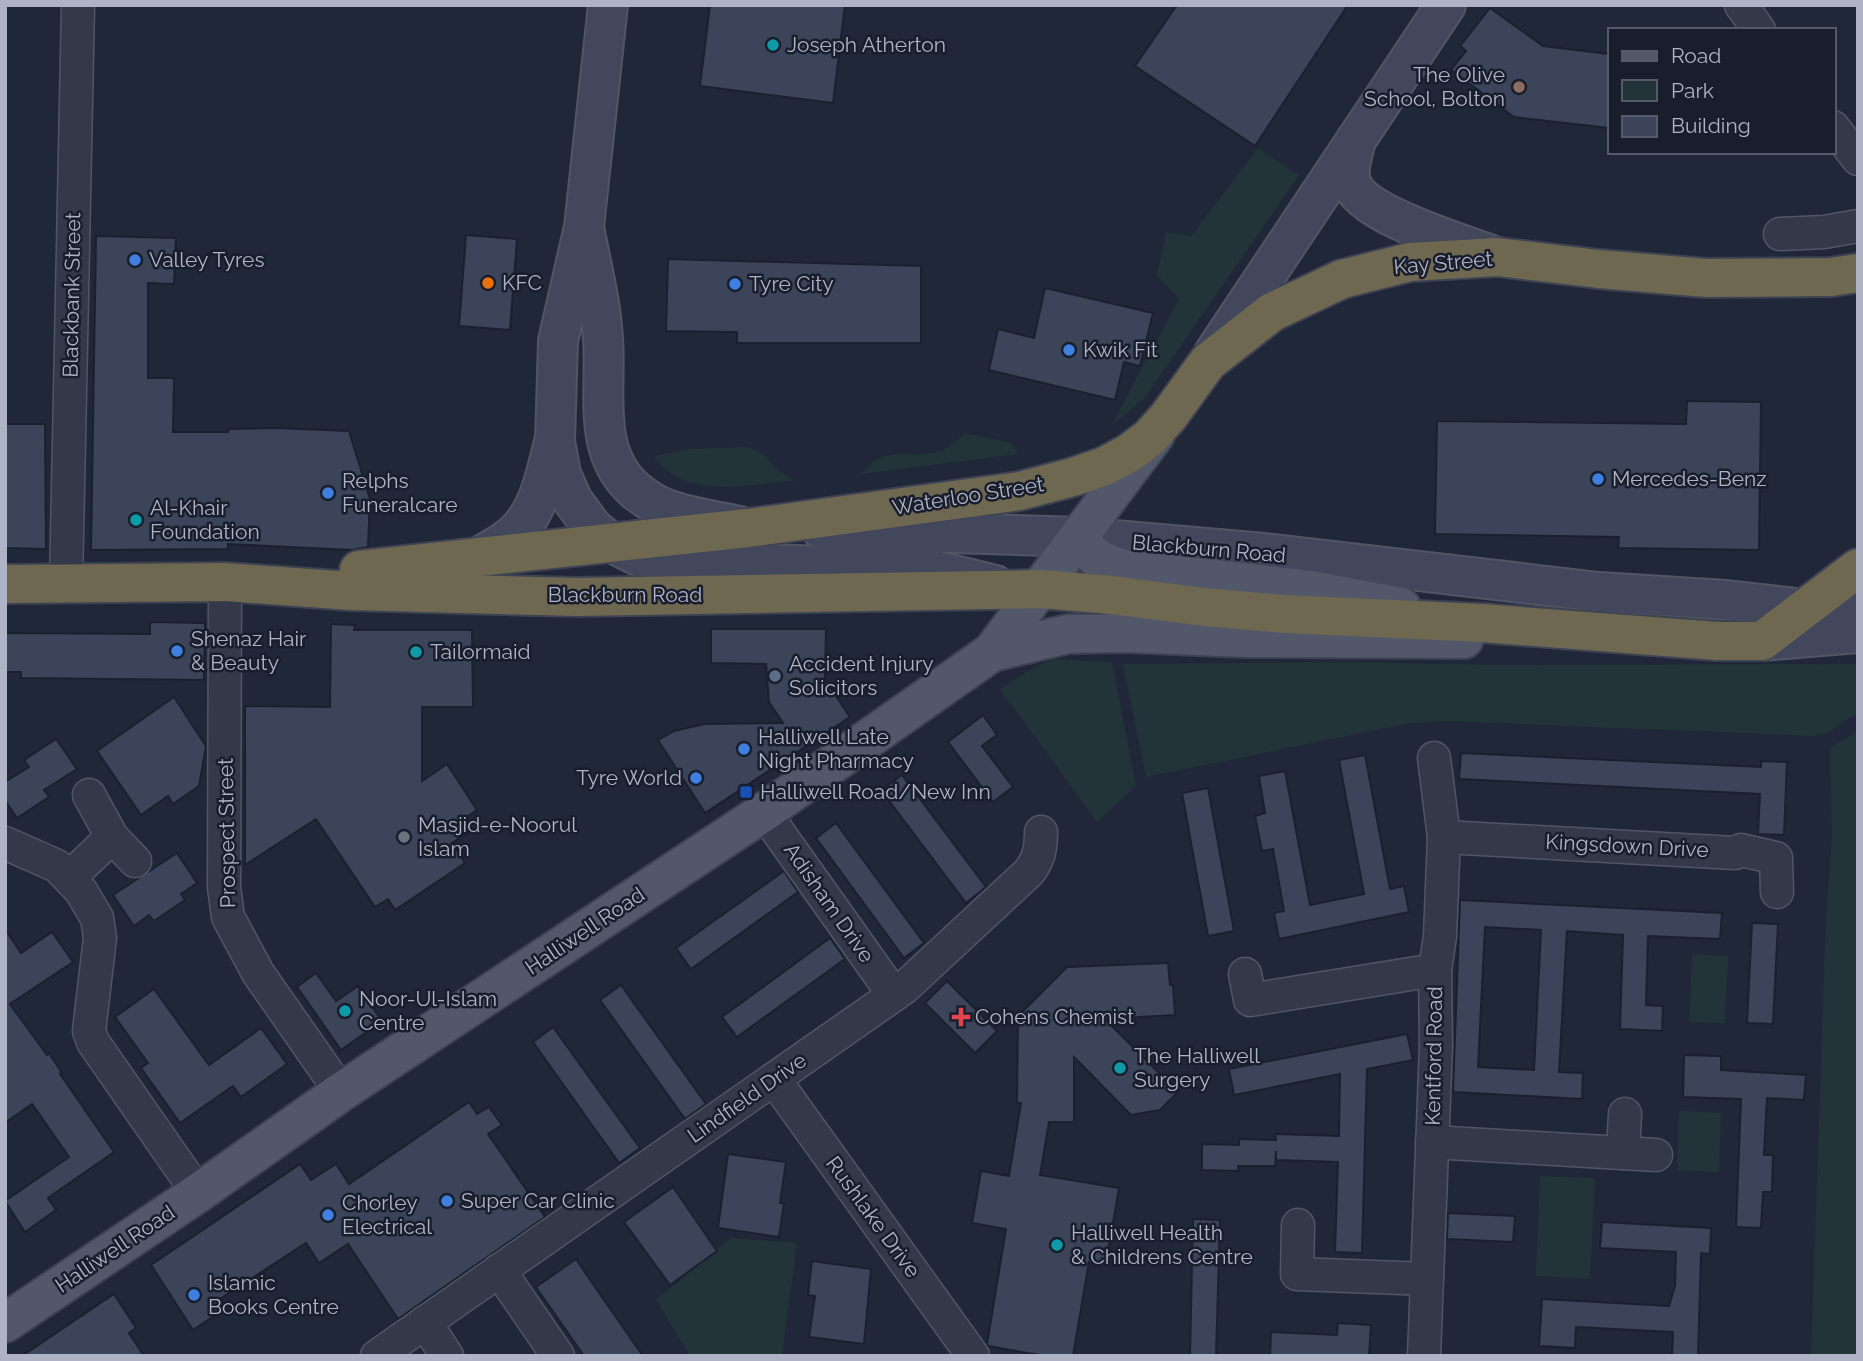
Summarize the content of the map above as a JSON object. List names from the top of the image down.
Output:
{
  "streets": {
    "highway": ["Kay Street", "Waterloo Street", "Blackburn Road"],
    "main road": ["Halliwell Road"],
    "street": [
      "Blackbank Street",
      "Prospect Street",
      "Kingsdown Drive",
      "Adisham Drive",
      "Kentford Road",
      "Lindfield Drive",
      "Rushlake Drive"
    ]
  },
  "crossings": [
    ["Kay Street", "Waterloo Street"],
    ["Kay Street", "Blackburn Road"],
    ["Kay Street", "Halliwell Road"],
    ["Blackbank Street", "Blackburn Road"],
    ["Waterloo Street", "Blackburn Road"],
    ["Blackburn Road", "Prospect Street"],
    ["Blackburn Road", "Halliwell Road"],
    ["Prospect Street", "Halliwell Road"],
    ["Kingsdown Drive", "Kentford Road"],
    ["Adisham Drive", "Halliwell Road"],
    ["Adisham Drive", "Lindfield Drive"],
    ["Lindfield Drive", "Rushlake Drive"]
  ],
  "places": {
    "other": [
      "Joseph Atherton",
      "The Olive School, Bolton",
      "Valley Tyres",
      "KFC",
      "Tyre City",
      "Kwik Fit",
      "Mercedes-Benz",
      "Relphs Funeralcare",
      "Al-Khair Foundation",
      "Shenaz Hair & Beauty",
      "Tailormaid",
      "Accident Injury Solicitors",
      "Halliwell Late Night Pharmacy",
      "Tyre World",
      "Masjid-e-Noorul Islam",
      "Noor-Ul-Islam Centre",
      "The Halliwell Surgery",
      "Super Car Clinic",
      "Chorley Electrical",
      "Halliwell Health & Childrens Centre",
      "Islamic Books Centre"
    ],
    "transit": ["Halliwell Road/New Inn"],
    "health": ["Cohens Chemist"]
  },
  "legend": ["Road", "Park", "Building"]
}
